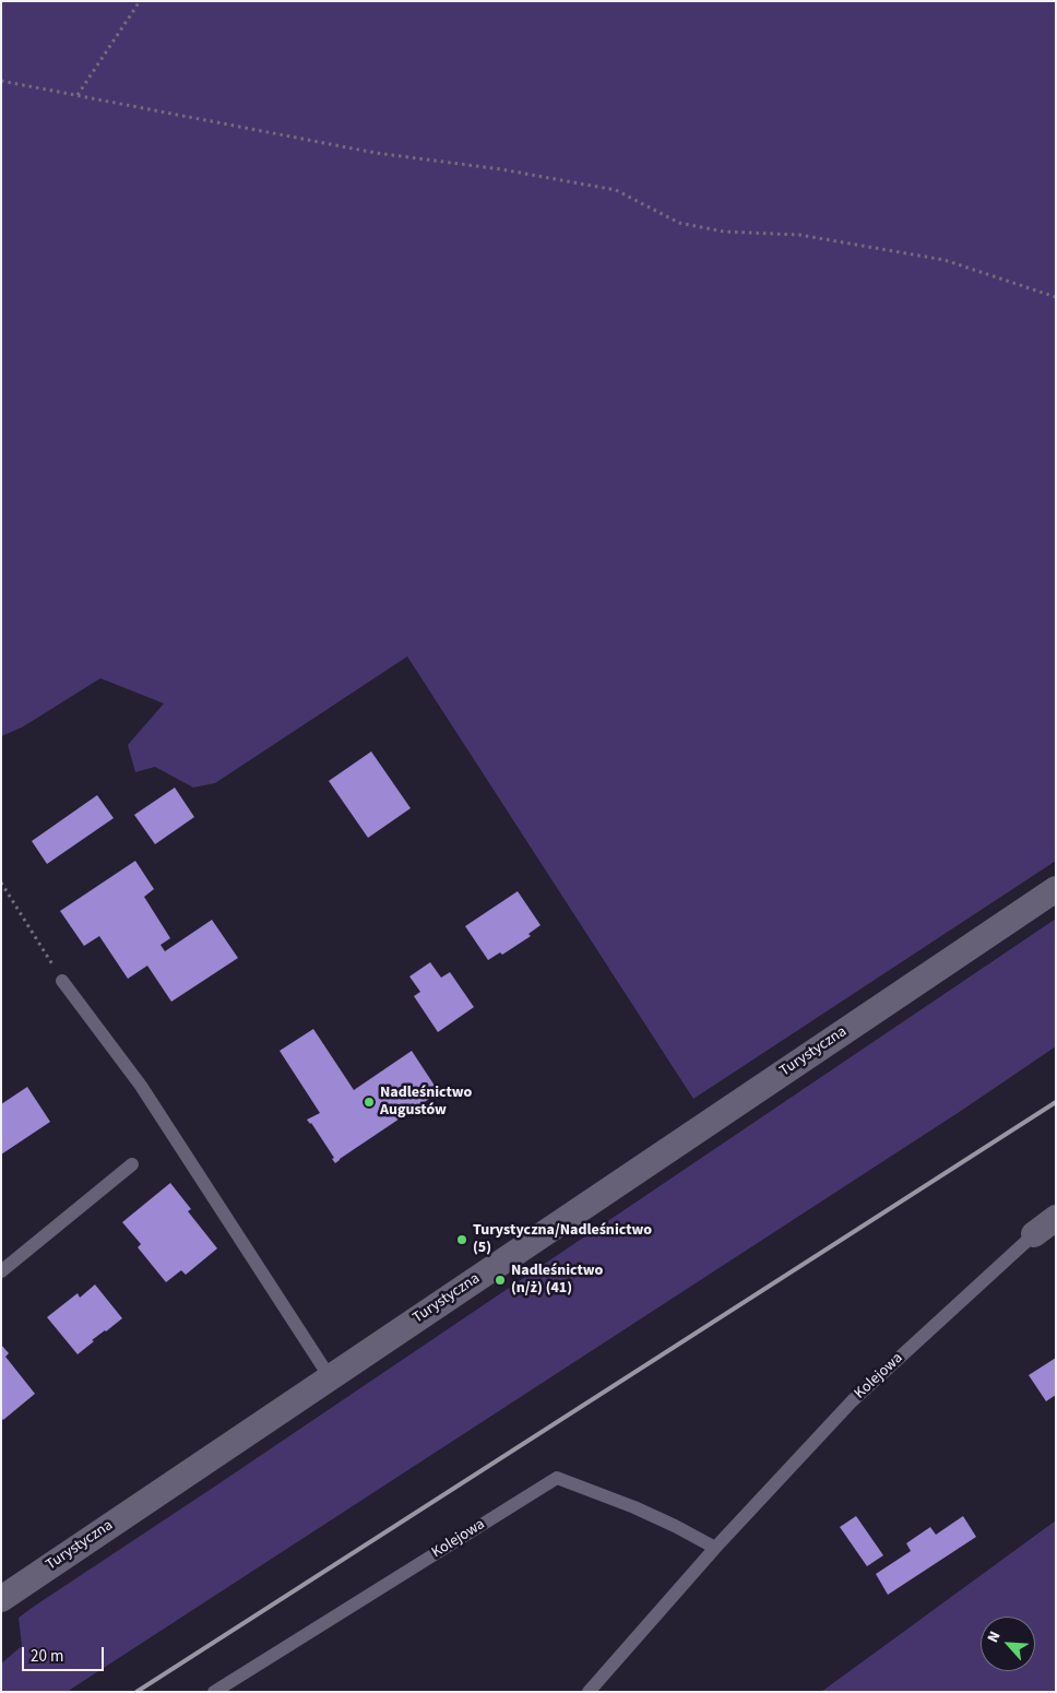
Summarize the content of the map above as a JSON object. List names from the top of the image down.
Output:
{
  "streets": {
    "street": ["Turystyczna", "Kolejowa"]
  },
  "places": ["Nadleśnictwo Augustów", "Turystyczna/Nadleśnictwo (5)", "Nadleśnictwo (n/ż) (41)"],
  "scale_bar": "20 m",
  "north": "top left"
}
